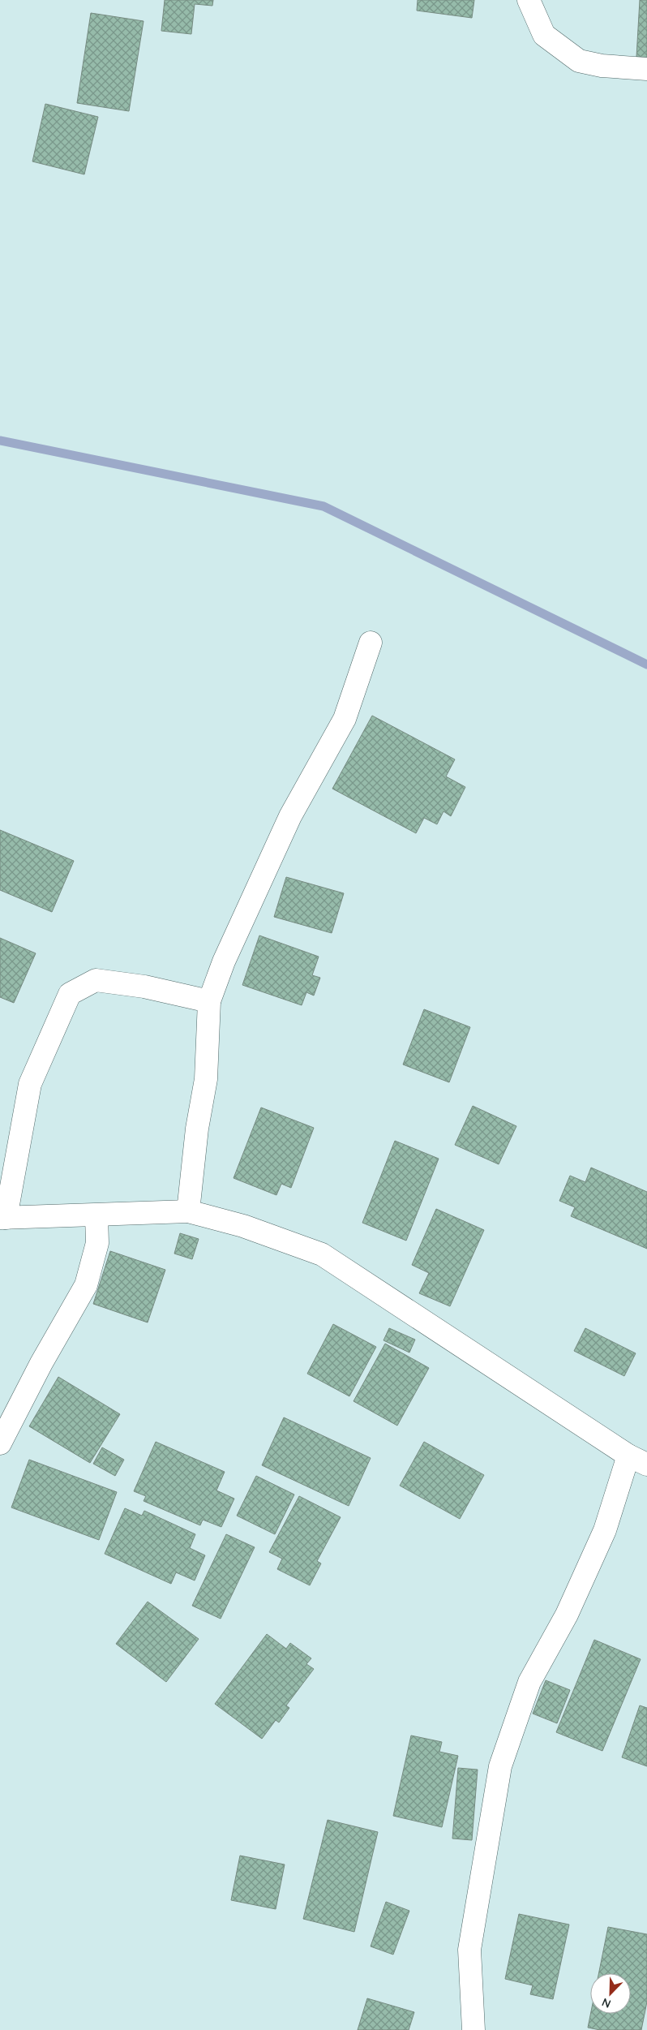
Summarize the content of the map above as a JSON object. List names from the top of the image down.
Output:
{
  "north": "bottom left"
}
